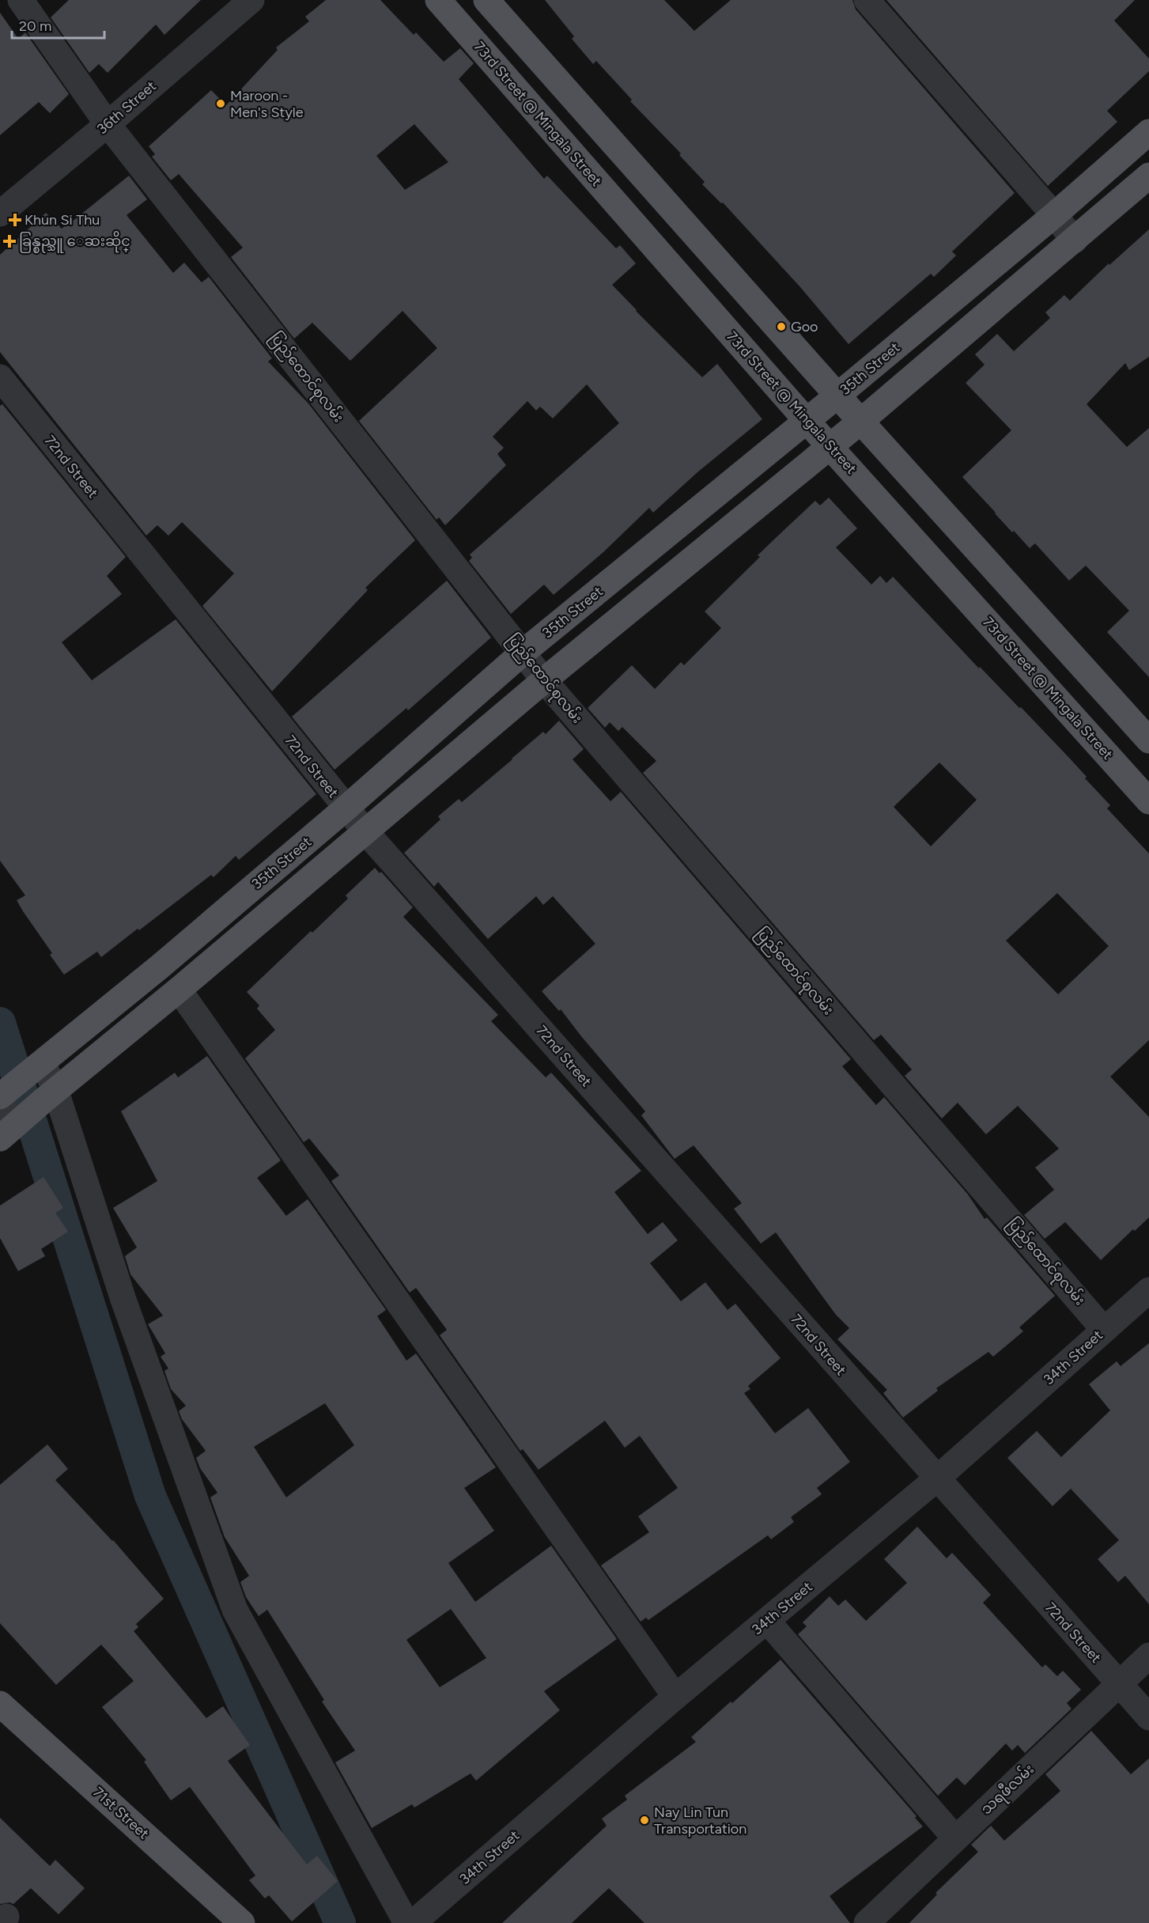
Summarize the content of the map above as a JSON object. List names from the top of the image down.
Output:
{
  "streets": {
    "main road": ["73rd Street @ Mingala Street", "35th Street", "71st Street"],
    "street": [
      "36th Street",
      "ပြည်ထောင်စုလမ်း",
      "72nd Street",
      "34th Street",
      "သရဖီလမ်း"
    ]
  },
  "crossings": [
    ["36th Street", "ပြည်ထောင်စုလမ်း"],
    ["73rd Street @ Mingala Street", "35th Street"],
    ["35th Street", "ပြည်ထောင်စုလမ်း"],
    ["35th Street", "72nd Street"],
    ["ပြည်ထောင်စုလမ်း", "34th Street"],
    ["72nd Street", "34th Street"],
    ["72nd Street", "သရဖီလမ်း"]
  ],
  "places": {
    "other": ["Maroon - Men's Style", "Goo", "Nay Lin Tun Transportation"],
    "health": ["Khun Si Thu", "ခြန္စည္သူ ေဆးဆိုင္"]
  },
  "scale_bar": "20 m"
}
